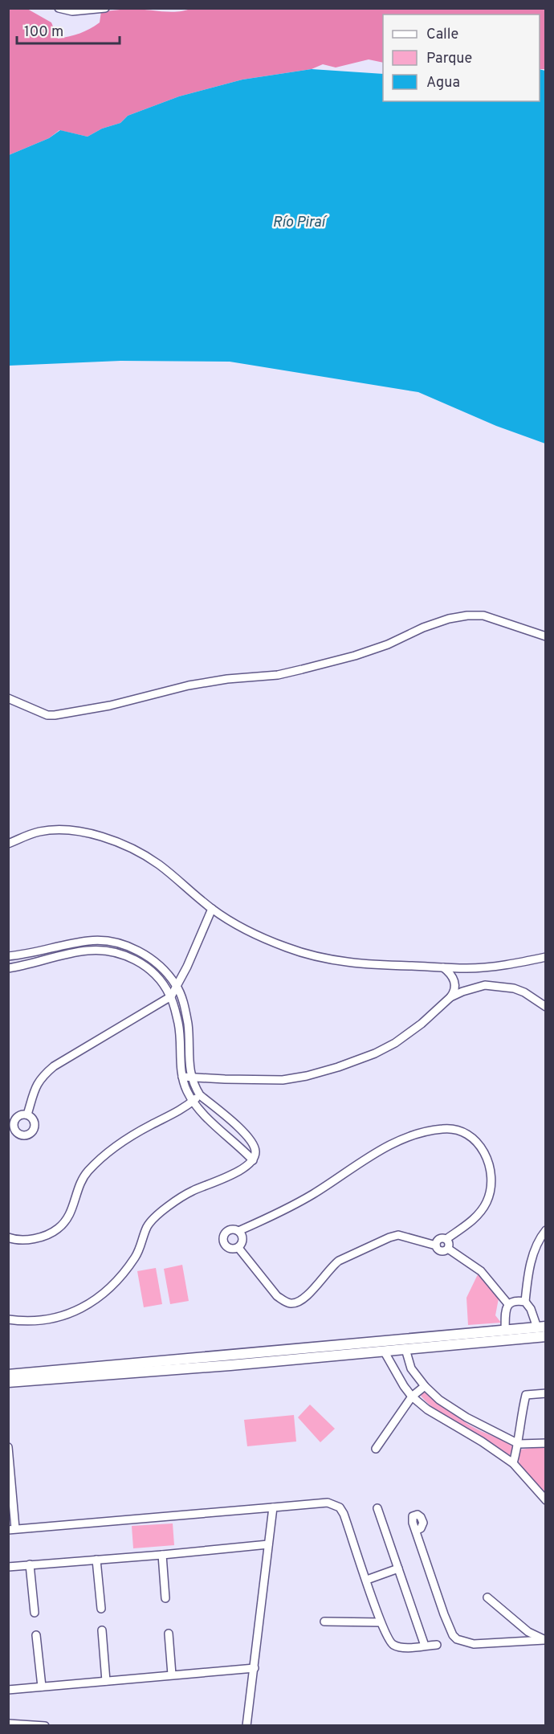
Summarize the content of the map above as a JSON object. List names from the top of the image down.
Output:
{
  "water": ["Río Piraí"],
  "legend": ["Calle", "Parque", "Agua"],
  "scale_bar": "100 m"
}
